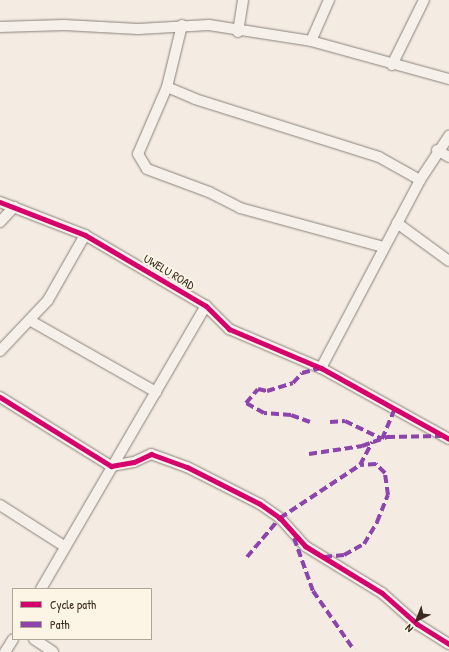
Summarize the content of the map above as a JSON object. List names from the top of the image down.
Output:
{
  "streets": {
    "street": ["UWELU ROAD"]
  },
  "legend": ["Cycle path", "Path"],
  "north": "bottom left"
}
